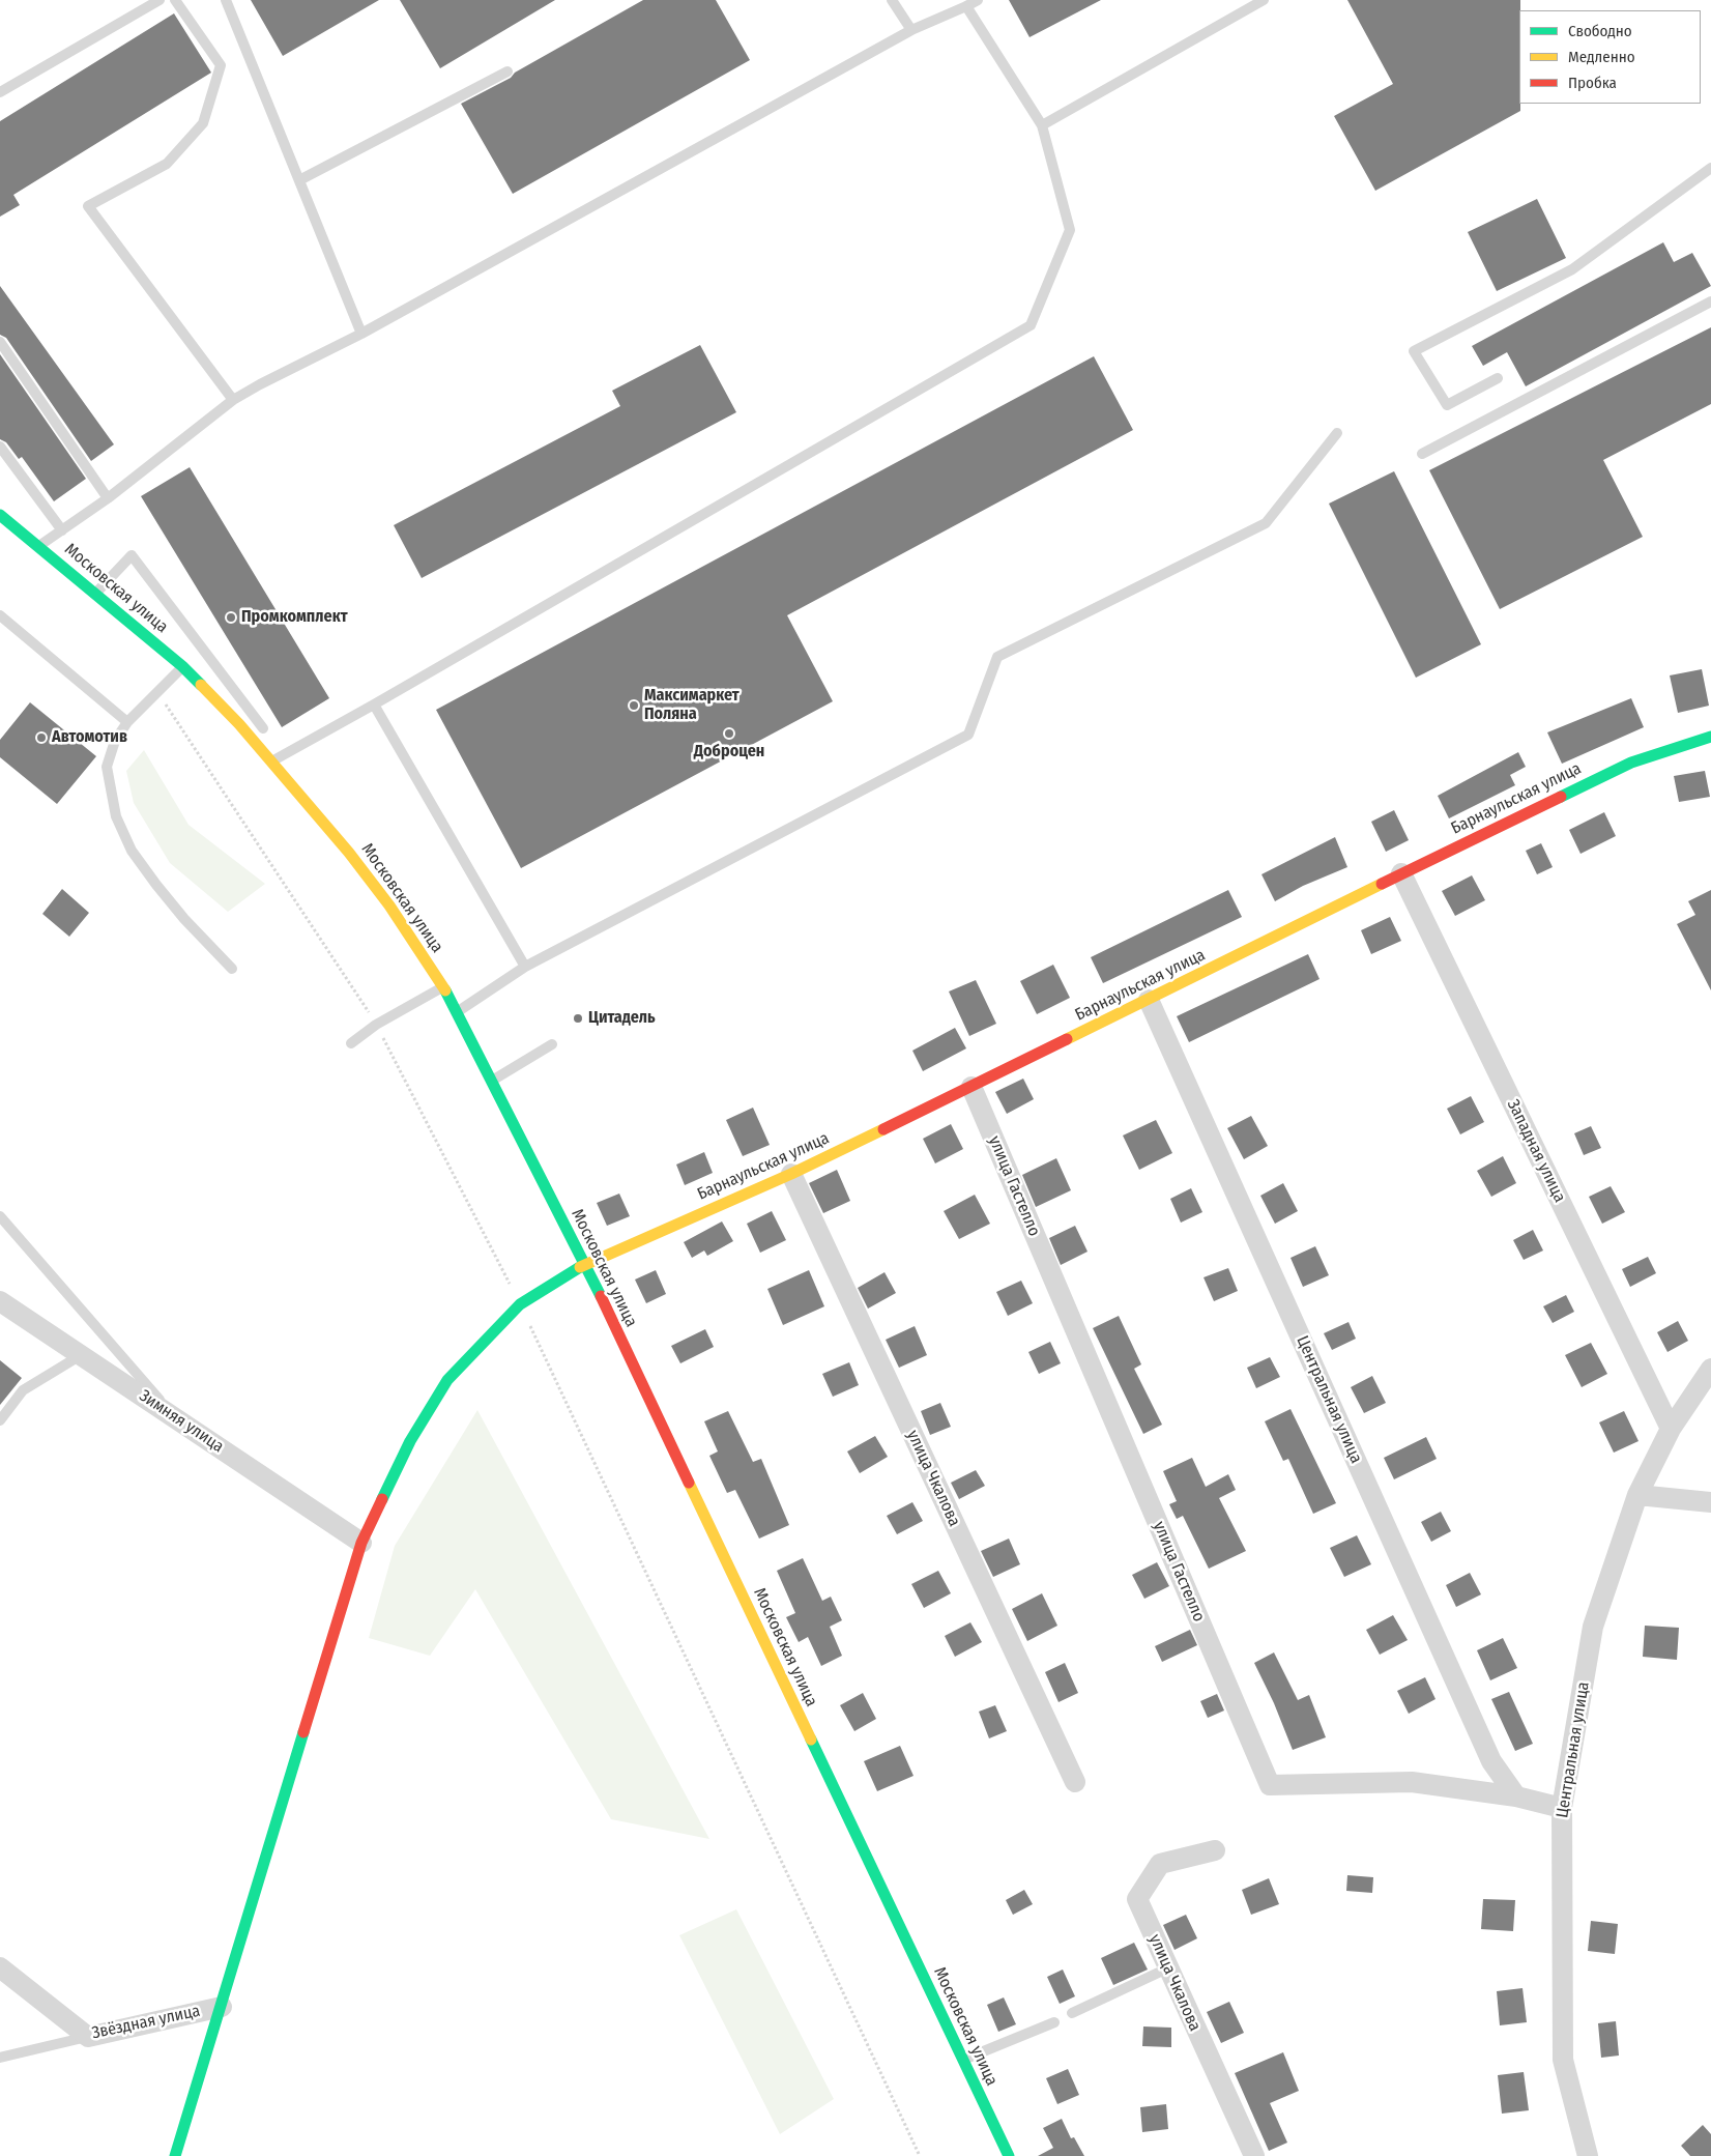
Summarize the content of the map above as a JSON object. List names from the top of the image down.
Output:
{
  "streets": {
    "street": [
      "Московская улица",
      "Барнаульская улица",
      "Западная улица",
      "улица Гастелло",
      "Центральная улица",
      "Зимняя улица",
      "улица Чкалова",
      "Звёздная улица"
    ]
  },
  "crossings": [
    ["Московская улица", "Барнаульская улица"],
    ["Барнаульская улица", "Западная улица"],
    ["Барнаульская улица", "улица Гастелло"],
    ["Барнаульская улица", "Центральная улица"],
    ["Барнаульская улица", "Зимняя улица"],
    ["Барнаульская улица", "улица Чкалова"],
    ["Барнаульская улица", "Звёздная улица"],
    ["Западная улица", "Центральная улица"],
    ["улица Гастелло", "Центральная улица"]
  ],
  "places": [
    "Промкомплект",
    "Максимаркет Поляна",
    "Доброцен",
    "Автомотив",
    "Цитадель"
  ],
  "legend": ["Свободно", "Медленно", "Пробка"]
}
